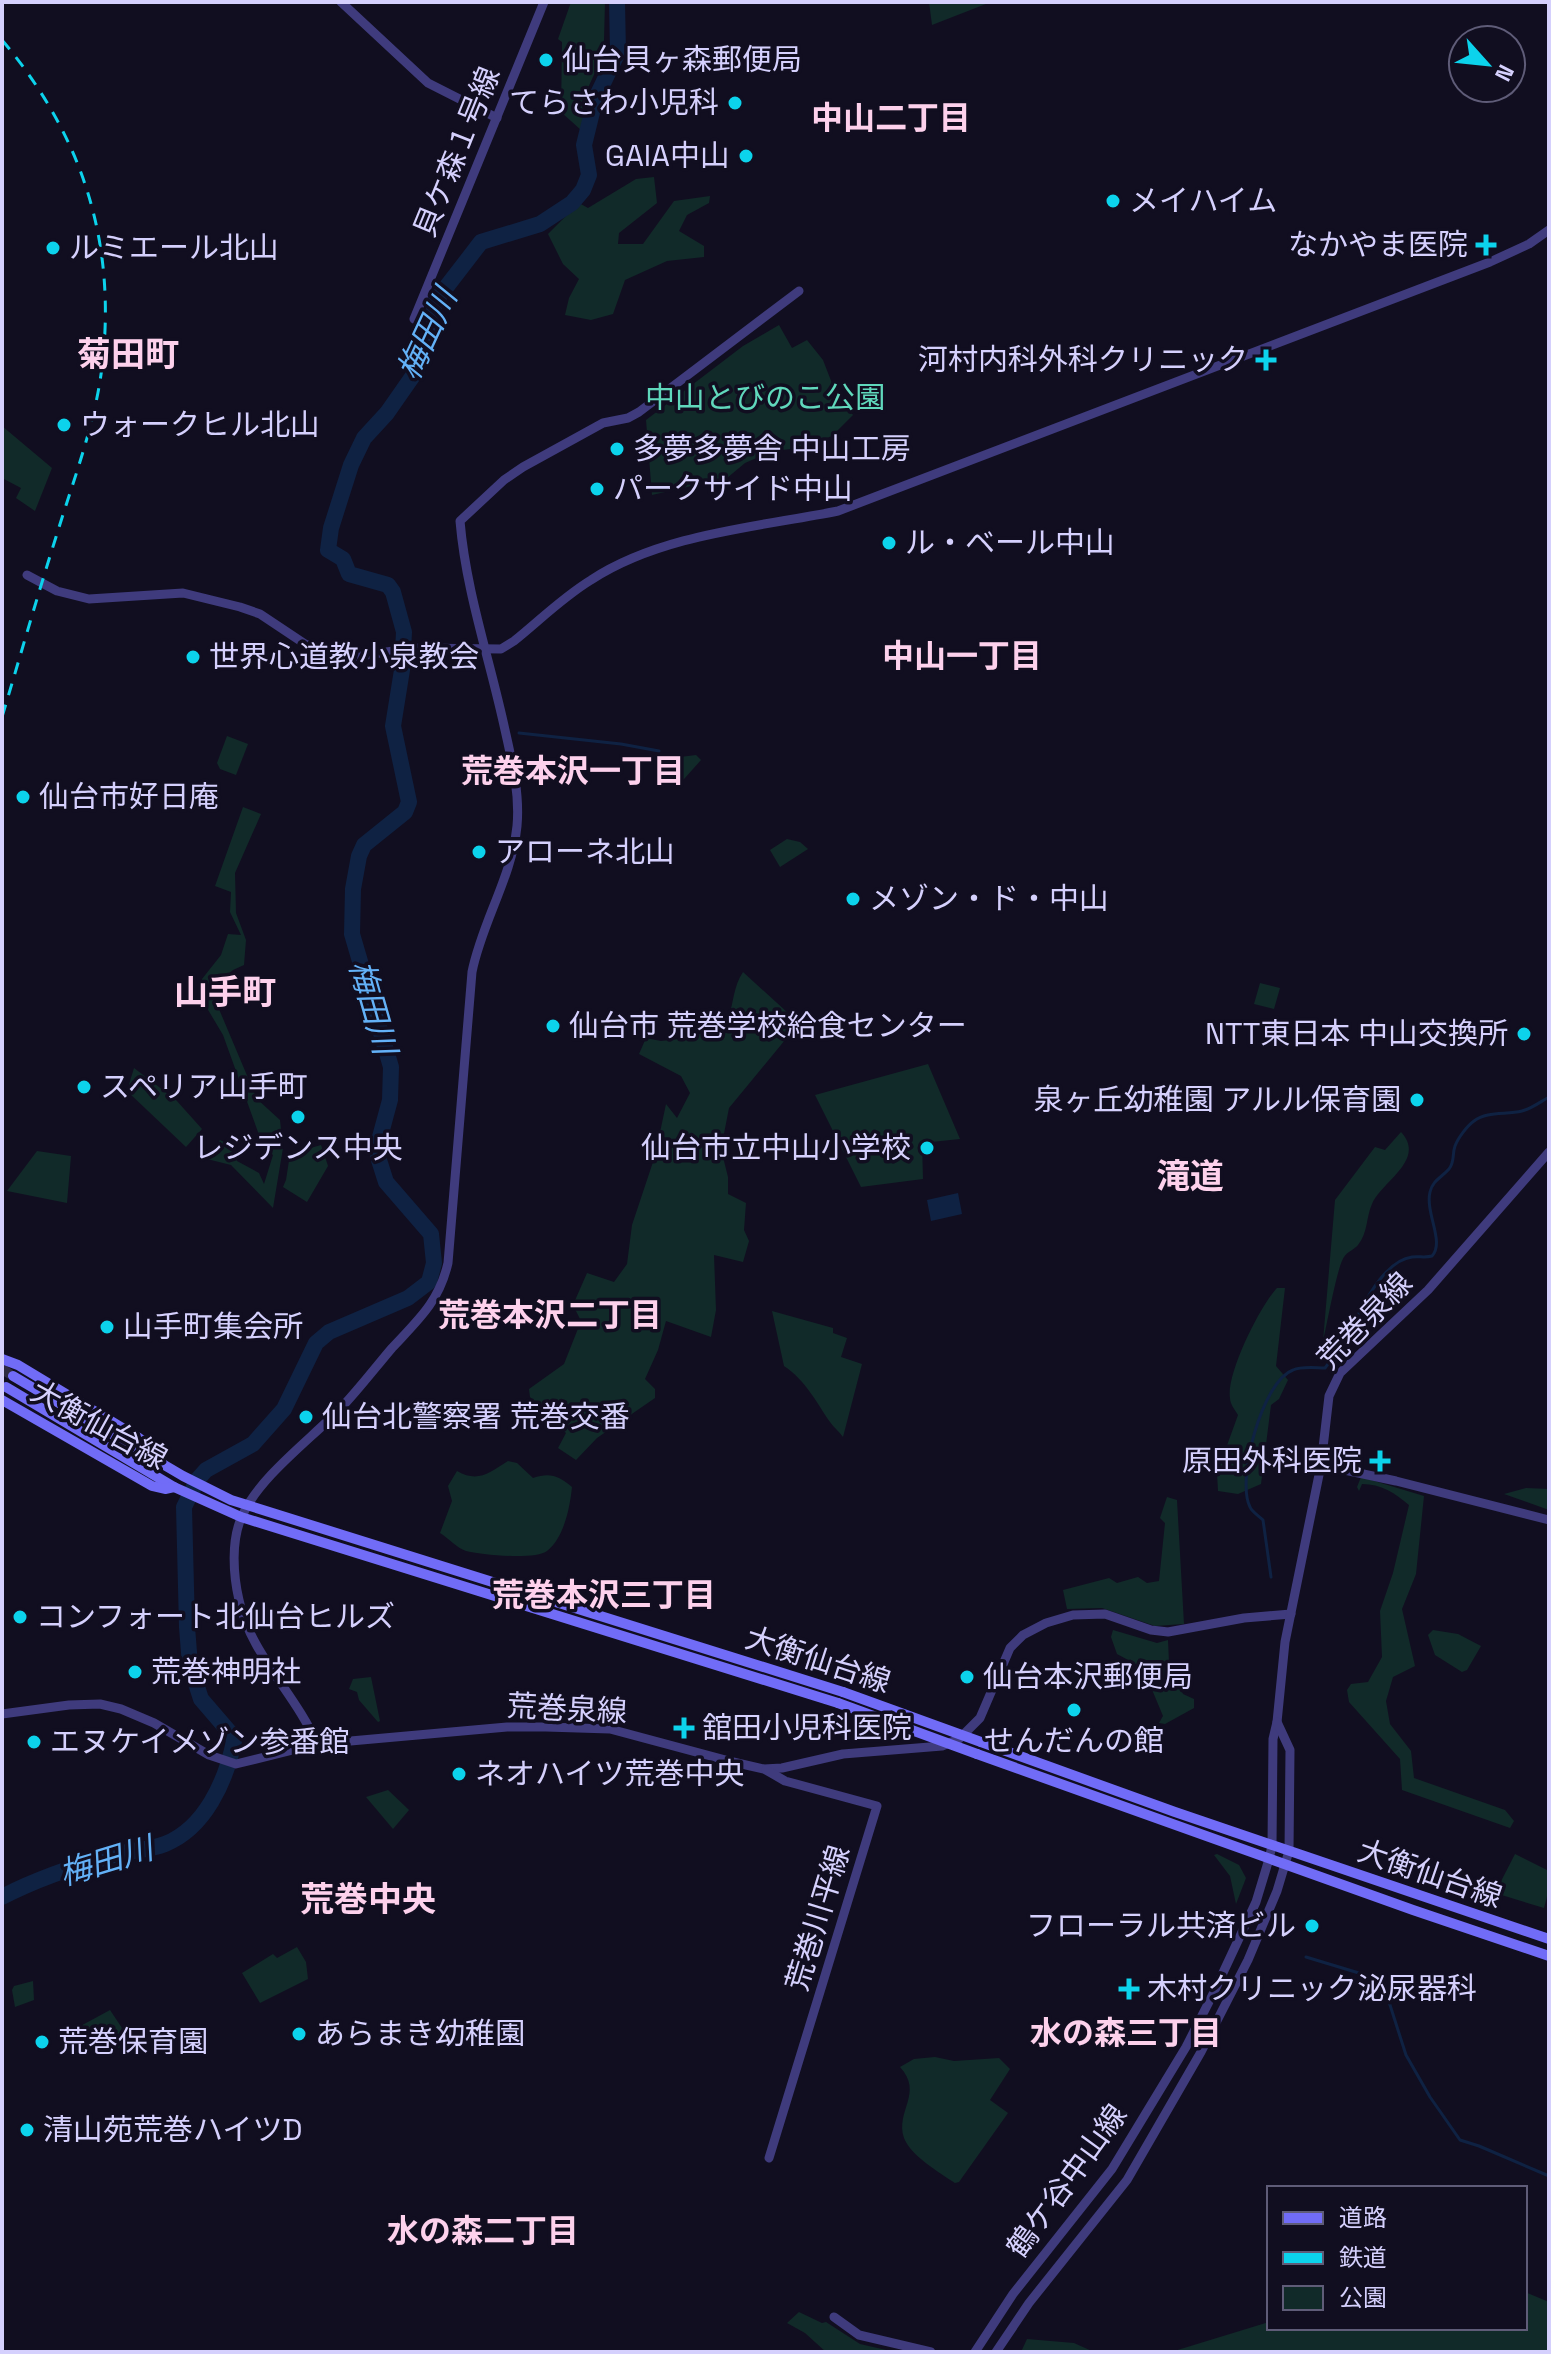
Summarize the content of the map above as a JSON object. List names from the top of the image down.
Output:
{
  "streets": {
    "main road": ["大衡仙台線"],
    "street": [
      "貝ケ森１号線",
      "荒巻泉線",
      "荒巻川平線",
      "鶴ケ谷中山線"
    ]
  },
  "crossings": [
    ["荒巻泉線", "荒巻川平線"],
    ["荒巻泉線", "鶴ケ谷中山線"],
    ["大衡仙台線", "鶴ケ谷中山線"]
  ],
  "districts": [
    "中山二丁目",
    "菊田町",
    "中山一丁目",
    "荒巻本沢一丁目",
    "山手町",
    "滝道",
    "荒巻本沢二丁目",
    "荒巻本沢三丁目",
    "荒巻中央",
    "水の森三丁目",
    "水の森二丁目"
  ],
  "water": ["梅田川"],
  "parks": ["中山とびのこ公園"],
  "places": {
    "other": [
      "仙台貝ヶ森郵便局",
      "てらさわ小児科",
      "GAIA中山",
      "メイハイム",
      "ルミエール北山",
      "ウォークヒル北山",
      "多夢多夢舎 中山工房",
      "パークサイド中山",
      "ル・ベール中山",
      "世界心道教小泉教会",
      "仙台市好日庵",
      "アローネ北山",
      "メゾン・ド・中山",
      "仙台市 荒巻学校給食センター",
      "NTT東日本 中山交換所",
      "スペリア山手町",
      "泉ヶ丘幼稚園 アルル保育園",
      "レジデンス中央",
      "仙台市立中山小学校",
      "山手町集会所",
      "仙台北警察署 荒巻交番",
      "コンフォート北仙台ヒルズ",
      "荒巻神明社",
      "仙台本沢郵便局",
      "せんだんの館",
      "エヌケイメゾン参番館",
      "ネオハイツ荒巻中央",
      "フローラル共済ビル",
      "あらまき幼稚園",
      "荒巻保育園",
      "清山苑荒巻ハイツD"
    ],
    "health": [
      "なかやま医院",
      "河村内科外科クリニック",
      "原田外科医院",
      "舘田小児科医院",
      "木村クリニック泌尿器科"
    ]
  },
  "legend": ["道路", "鉄道", "公園"],
  "north": "bottom right"
}
